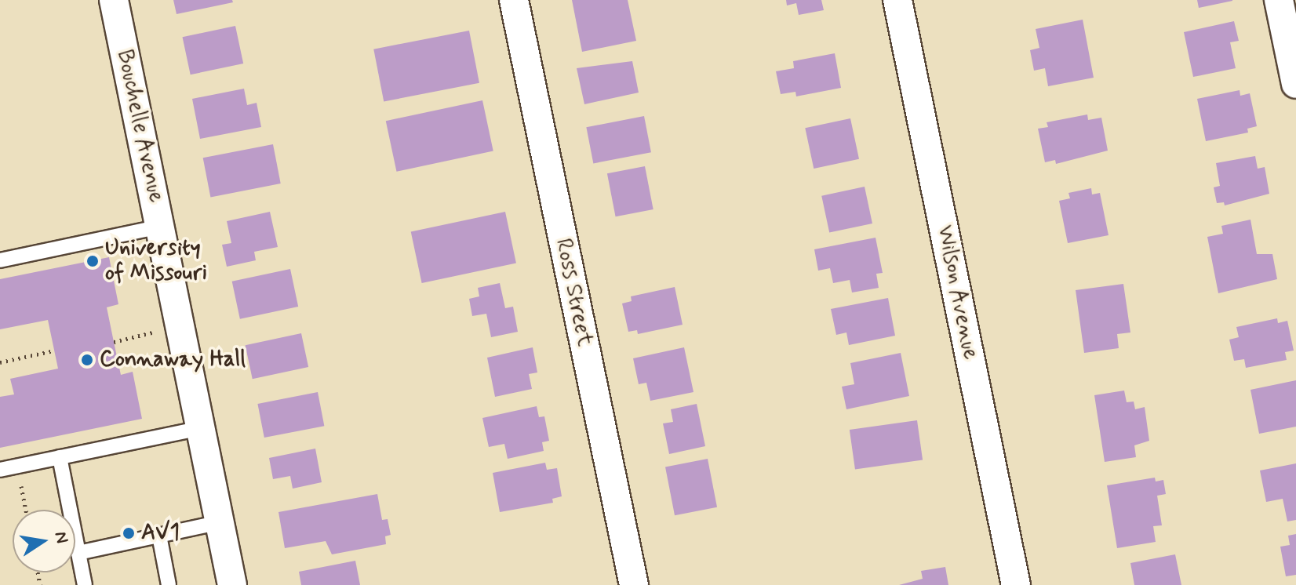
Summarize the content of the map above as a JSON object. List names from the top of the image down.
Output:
{
  "streets": {
    "street": ["Bouchelle Avenue", "Ross Street", "Wilson Avenue"]
  },
  "places": ["University of Missouri", "Connaway Hall", "AV1"],
  "north": "right"
}
